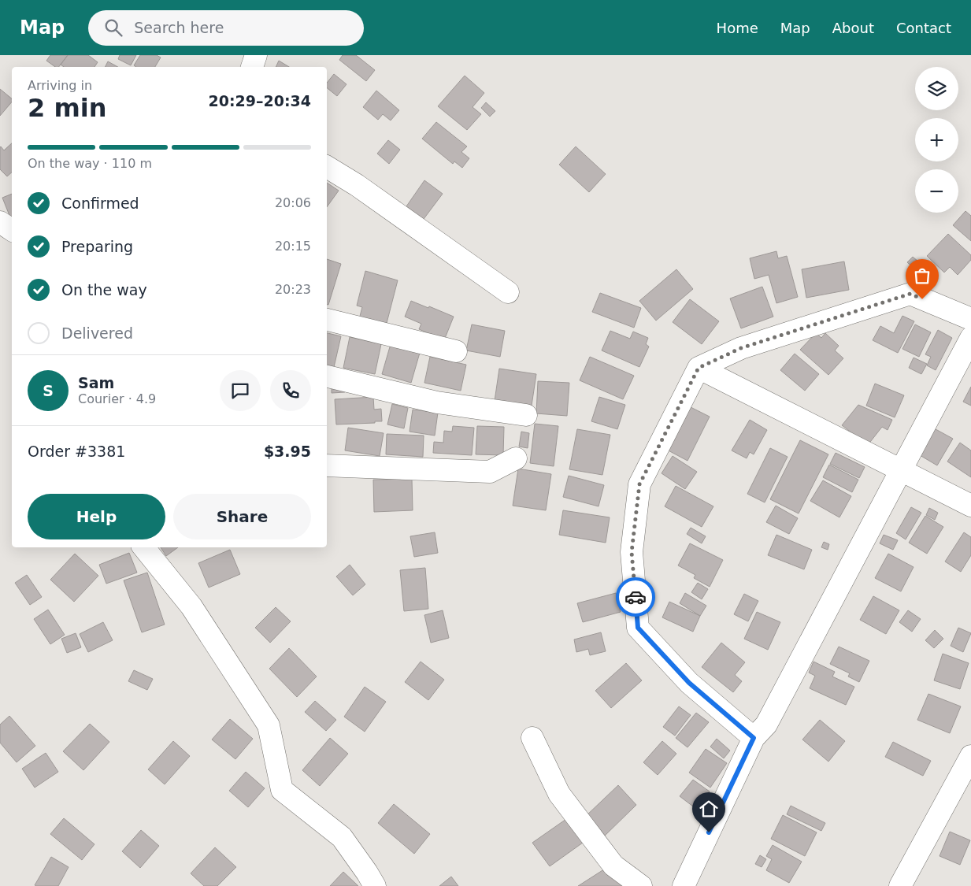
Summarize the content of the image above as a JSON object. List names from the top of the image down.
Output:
{
  "page": {
    "header": "Map",
    "search": "Search here",
    "nav": [
      "Home",
      "Map",
      "About",
      "Contact"
    ],
    "map_buttons": ["+", "−"],
    "heading": ["2 min", "Arriving in", "20:29–20:34"],
    "panel": [
      "Sam",
      "Courier · 4.9",
      "Order #3381",
      "$3.95"
    ],
    "bar": "On the way · 110 m",
    "list": [
      ["Confirmed", "20:06"],
      ["Preparing", "20:15"],
      ["On the way", "20:23"],
      "Delivered"
    ],
    "round": "S",
    "buttons": ["Help", "Share"]
  }
}
